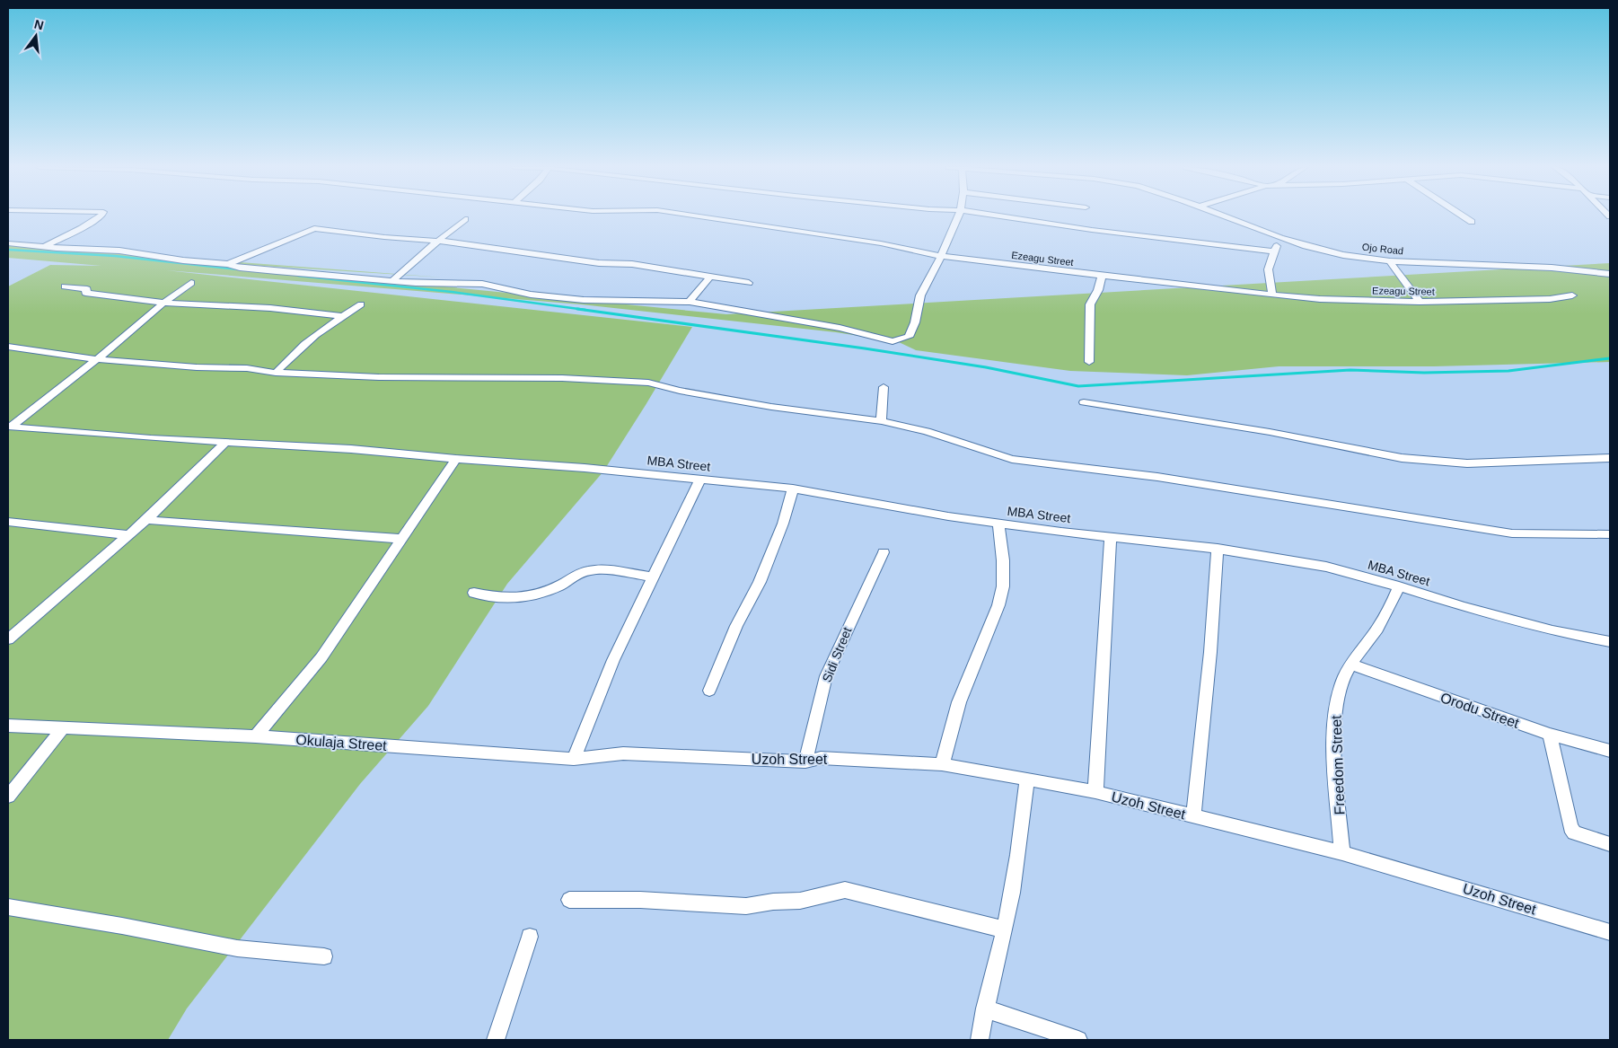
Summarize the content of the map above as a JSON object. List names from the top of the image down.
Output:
{
  "streets": {
    "street": [
      "Ojo Road",
      "Ezeagu Street",
      "MBA Street",
      "Sidi Street",
      "Orodu Street",
      "Okulaja Street",
      "Uzoh Street",
      "Freedom Street"
    ]
  },
  "crossings": [
    ["MBA Street", "Freedom Street"],
    ["Sidi Street", "Uzoh Street"],
    ["Orodu Street", "Freedom Street"],
    ["Okulaja Street", "Uzoh Street"],
    ["Uzoh Street", "Freedom Street"]
  ],
  "north": "top"
}
